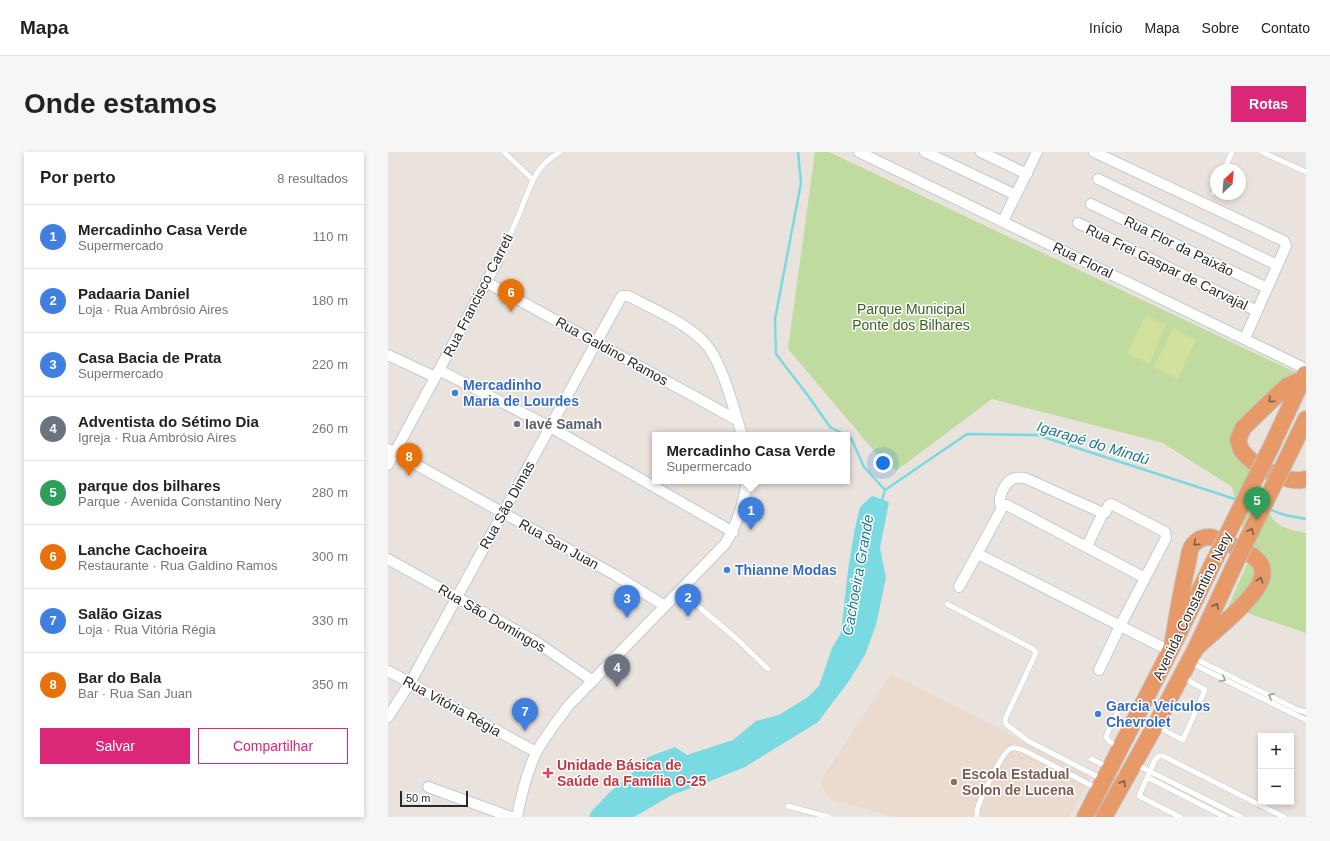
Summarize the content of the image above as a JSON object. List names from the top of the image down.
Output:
{
  "streets": {
    "highway": ["Avenida Constantino Nery"],
    "street": [
      "Rua Flor da Paixão",
      "Rua Floral",
      "Rua Frei Gaspar de Carvajal",
      "Rua Francisco Carreti",
      "Rua Galdino Ramos",
      "Rua São Dimas",
      "Rua San Juan",
      "Rua São Domingos",
      "Rua Vitória Régia"
    ]
  },
  "crossings": [
    ["Rua Floral", "Avenida Constantino Nery"],
    ["Rua Francisco Carreti", "Rua Galdino Ramos"],
    ["Rua Francisco Carreti", "Rua San Juan"],
    ["Rua Galdino Ramos", "Rua São Dimas"],
    ["Rua São Dimas", "Rua San Juan"],
    ["Rua São Dimas", "Rua São Domingos"],
    ["Rua São Dimas", "Rua Vitória Régia"]
  ],
  "water": ["Igarapé do Mindú", "Cachoeira Grande"],
  "parks": ["Parque Municipal Ponte dos Bilhares"],
  "places": {
    "other": [
      "Mercadinho Maria de Lourdes",
      "Iavé Samah",
      "Thianne Modas",
      "Garcia Veículos Chevrolet",
      "Escola Estadual Solon de Lucena"
    ],
    "health": ["Unidade Básica de Saúde da Família O-25"]
  },
  "scale_bar": "50 m",
  "north": "top right",
  "page": {
    "header": "Mapa",
    "nav": [
      "Início",
      "Mapa",
      "Sobre",
      "Contato"
    ],
    "buttons": [
      "Rotas",
      ["Salvar", "Compartilhar"]
    ],
    "title": "Onde estamos",
    "heading": ["Por perto", "8 resultados"],
    "list": [
      {
        "mark": "1",
        "name": "Mercadinho Casa Verde",
        "note": "Supermercado",
        "value": "110 m"
      },
      {
        "mark": "2",
        "name": "Padaaria Daniel",
        "note": "Loja · Rua Ambrósio Aires",
        "value": "180 m"
      },
      {
        "mark": "3",
        "name": "Casa Bacia de Prata",
        "note": "Supermercado",
        "value": "220 m"
      },
      {
        "mark": "4",
        "name": "Adventista do Sétimo Dia",
        "note": "Igreja · Rua Ambrósio Aires",
        "value": "260 m"
      },
      {
        "mark": "5",
        "name": "parque dos bilhares",
        "note": "Parque · Avenida Constantino Nery",
        "value": "280 m"
      },
      {
        "mark": "6",
        "name": "Lanche Cachoeira",
        "note": "Restaurante · Rua Galdino Ramos",
        "value": "300 m"
      },
      {
        "mark": "7",
        "name": "Salão Gizas",
        "note": "Loja · Rua Vitória Régia",
        "value": "330 m"
      },
      {
        "mark": "8",
        "name": "Bar do Bala",
        "note": "Bar · Rua San Juan",
        "value": "350 m"
      }
    ],
    "pins": [
      "6",
      "8",
      "5",
      "1",
      "2",
      "3",
      "4",
      "7"
    ],
    "popup": ["Mercadinho Casa Verde", "Supermercado"],
    "map_buttons": ["+", "−"],
    "scale": "50 m"
  }
}
